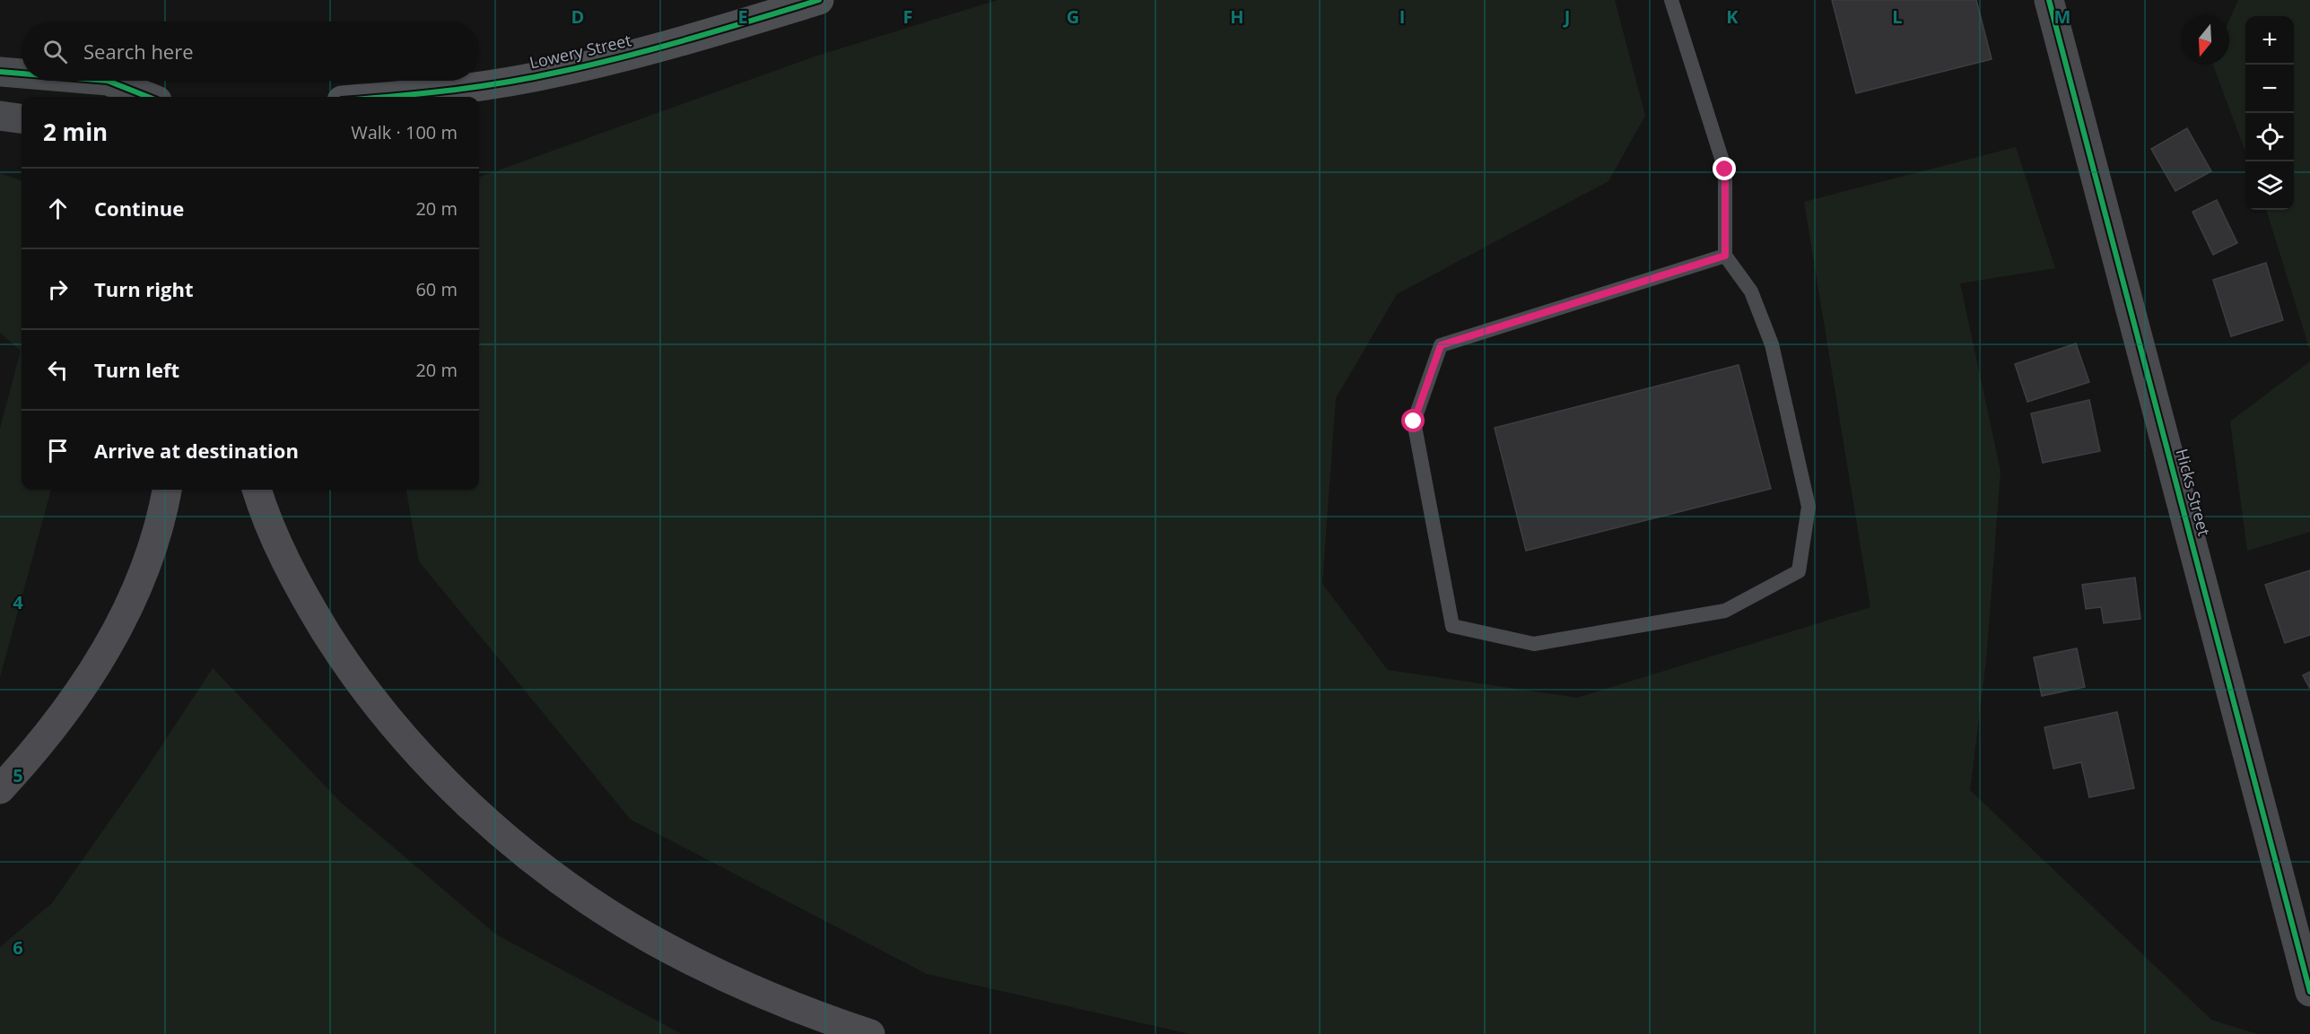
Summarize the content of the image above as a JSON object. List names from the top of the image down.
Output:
{
  "streets": {
    "main road": ["Lowery Street"],
    "street": ["Hicks Street"]
  },
  "north": "bottom",
  "page": {
    "map_buttons": ["+", "−"],
    "search": "Search here",
    "heading": ["2 min", "Walk · 100 m"],
    "list": [
      ["Continue", "20 m"],
      ["Turn right", "60 m"],
      ["Turn left", "20 m"],
      "Arrive at destination"
    ]
  },
  "grid": {
    "columns": [
      "D",
      "E",
      "F",
      "G",
      "H",
      "I",
      "J",
      "K",
      "L",
      "M"
    ],
    "rows": ["4", "5", "6"]
  }
}
